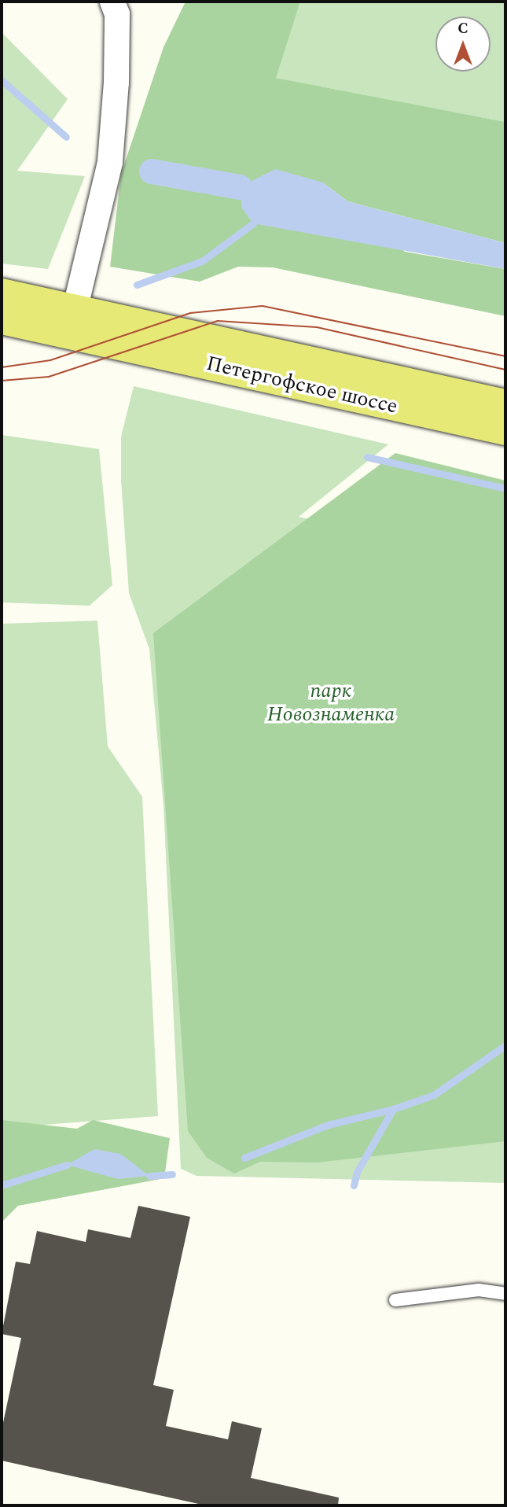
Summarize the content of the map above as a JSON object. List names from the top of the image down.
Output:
{
  "streets": {
    "main road": ["Петергофское шоссе"]
  },
  "parks": ["парк Новознаменка"],
  "north": "top"
}
